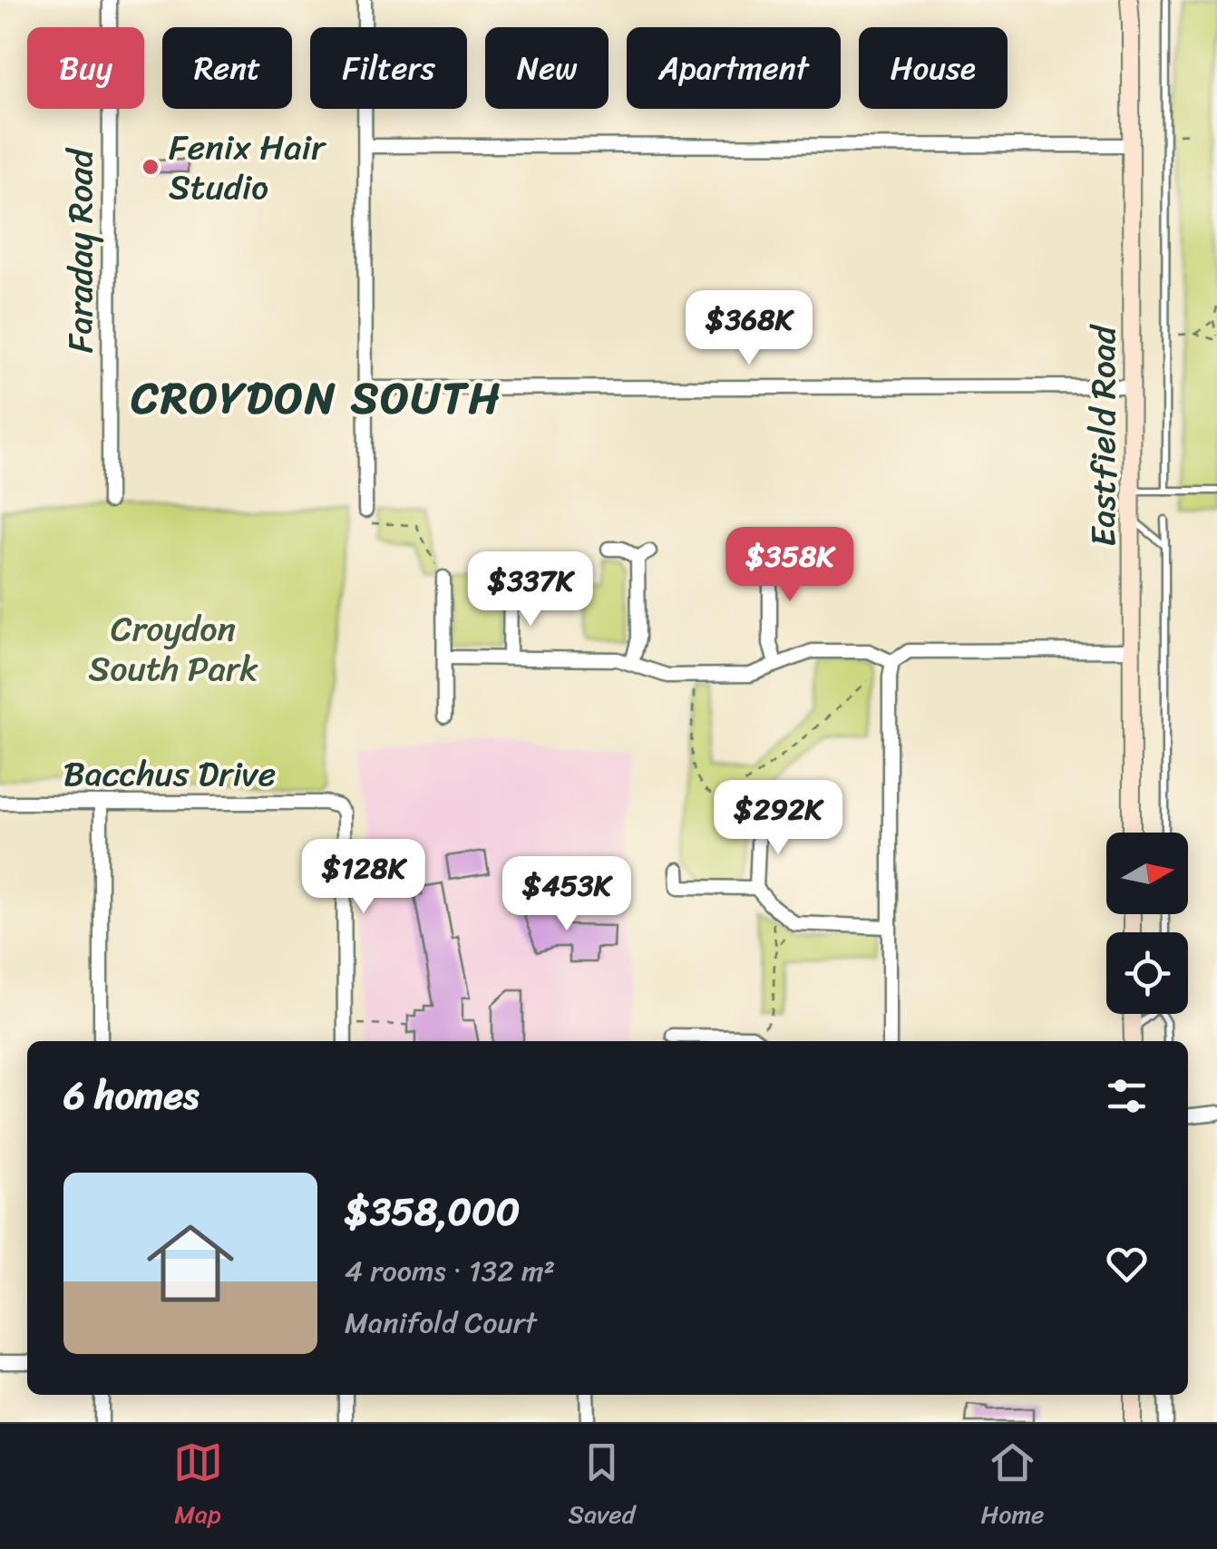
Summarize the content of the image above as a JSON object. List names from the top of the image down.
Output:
{
  "streets": {
    "main road": ["Eastfield Road"],
    "street": ["Faraday Road", "Bacchus Drive"]
  },
  "districts": ["CROYDON SOUTH"],
  "parks": ["Croydon South Park"],
  "places": ["Fenix Hair Studio"],
  "north": "right",
  "page": {
    "chip": [
      "Buy",
      "Rent",
      "Filters",
      "New",
      "Apartment",
      "House"
    ],
    "price": [
      "$368K",
      "$358K",
      "$337K",
      "$292K",
      "$128K",
      "$453K"
    ],
    "heading": "6 homes",
    "list": [
      {
        "name": "$358,000",
        "note": "4 rooms · 132 m² · Manifold Court"
      }
    ],
    "tabs": ["Map", "Saved", "Home"]
  }
}
